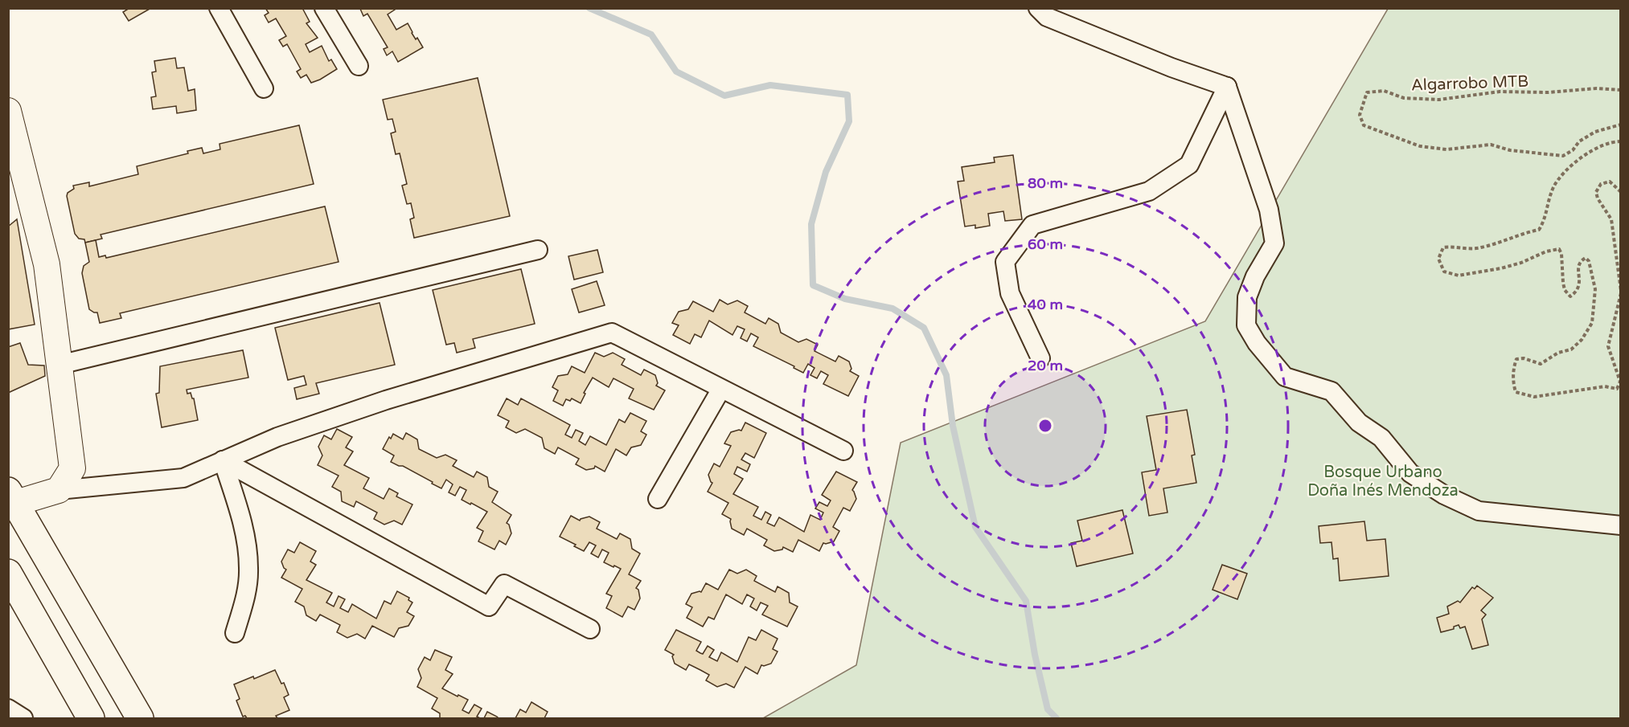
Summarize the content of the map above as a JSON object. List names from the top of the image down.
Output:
{
  "streets": {
    "path": ["Algarrobo MTB"]
  },
  "parks": ["Bosque Urbano Doña Inés Mendoza"],
  "rings": [
    "80 m",
    "60 m",
    "40 m",
    "20 m"
  ]
}
